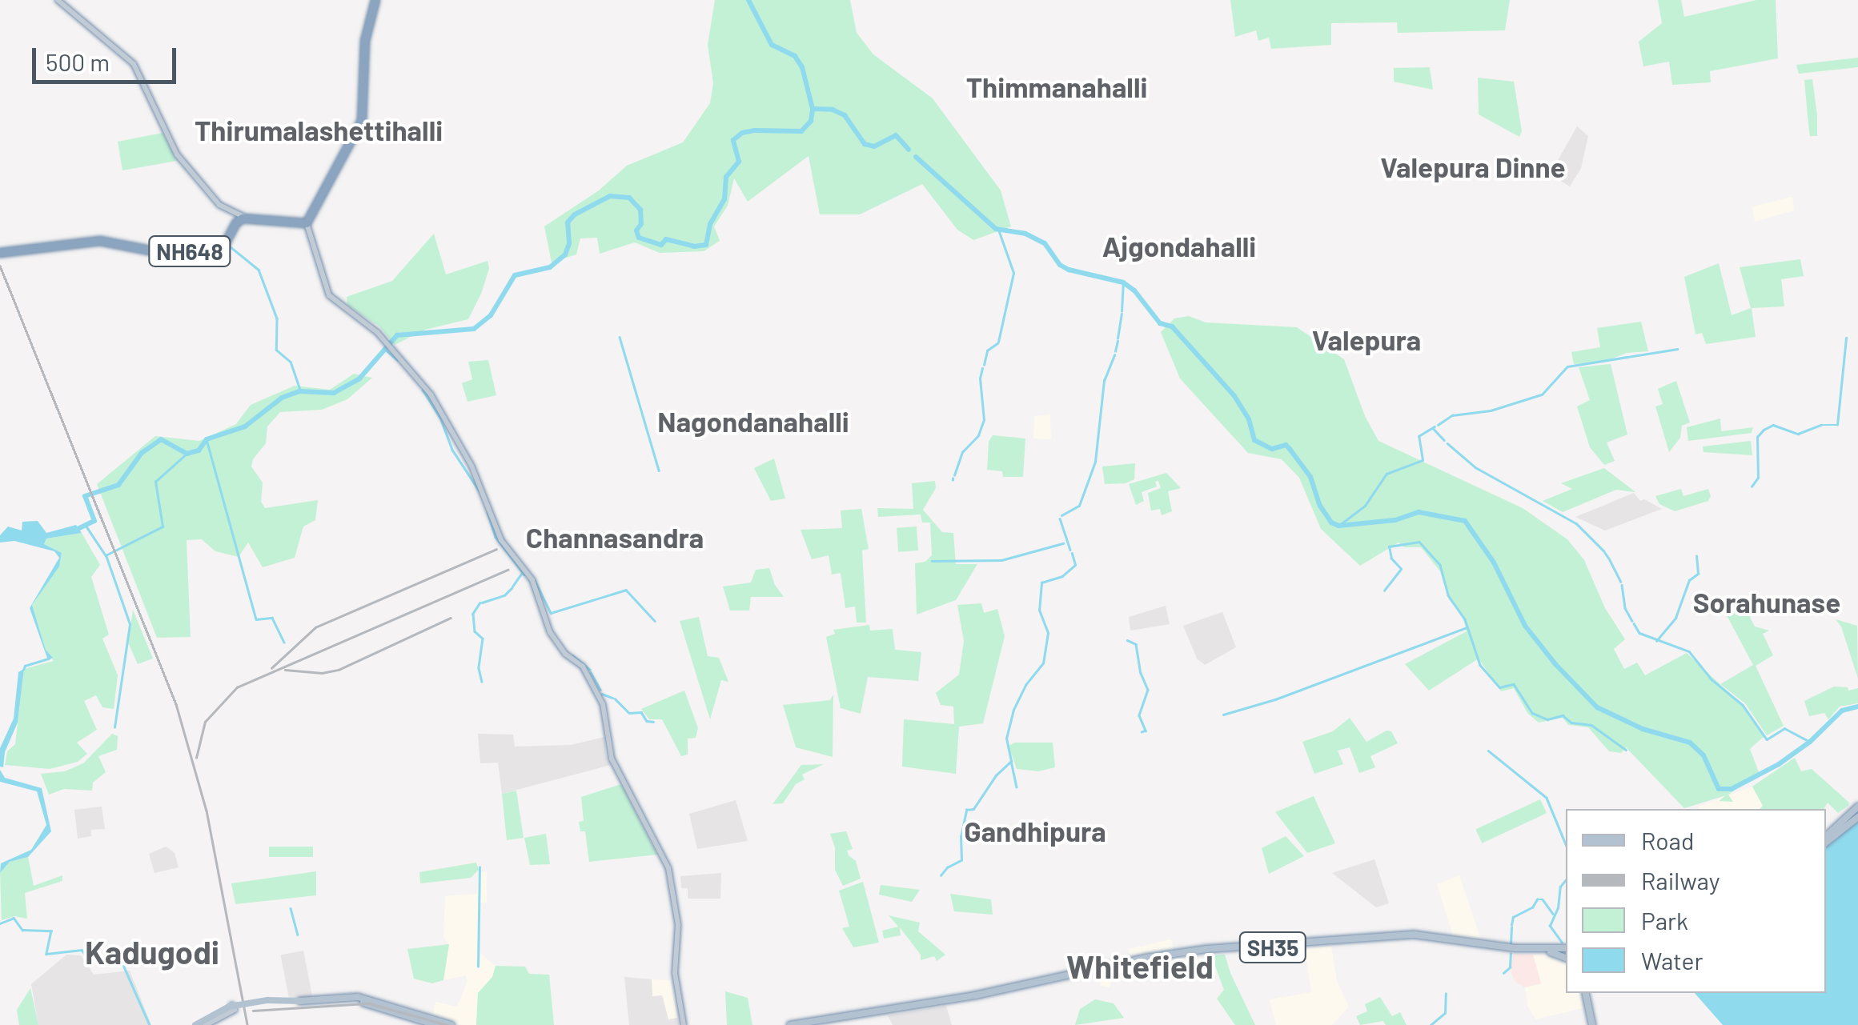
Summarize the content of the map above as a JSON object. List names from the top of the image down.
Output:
{
  "streets": {
    "highway": ["NH648"],
    "main road": ["SH35"]
  },
  "districts": [
    "Thimmanahalli",
    "Thirumalashettihalli",
    "Valepura Dinne",
    "Ajgondahalli",
    "Valepura",
    "Nagondanahalli",
    "Channasandra",
    "Sorahunase",
    "Gandhipura",
    "Kadugodi",
    "Whitefield"
  ],
  "legend": [
    "Road",
    "Railway",
    "Park",
    "Water"
  ],
  "scale_bar": "500 m"
}
